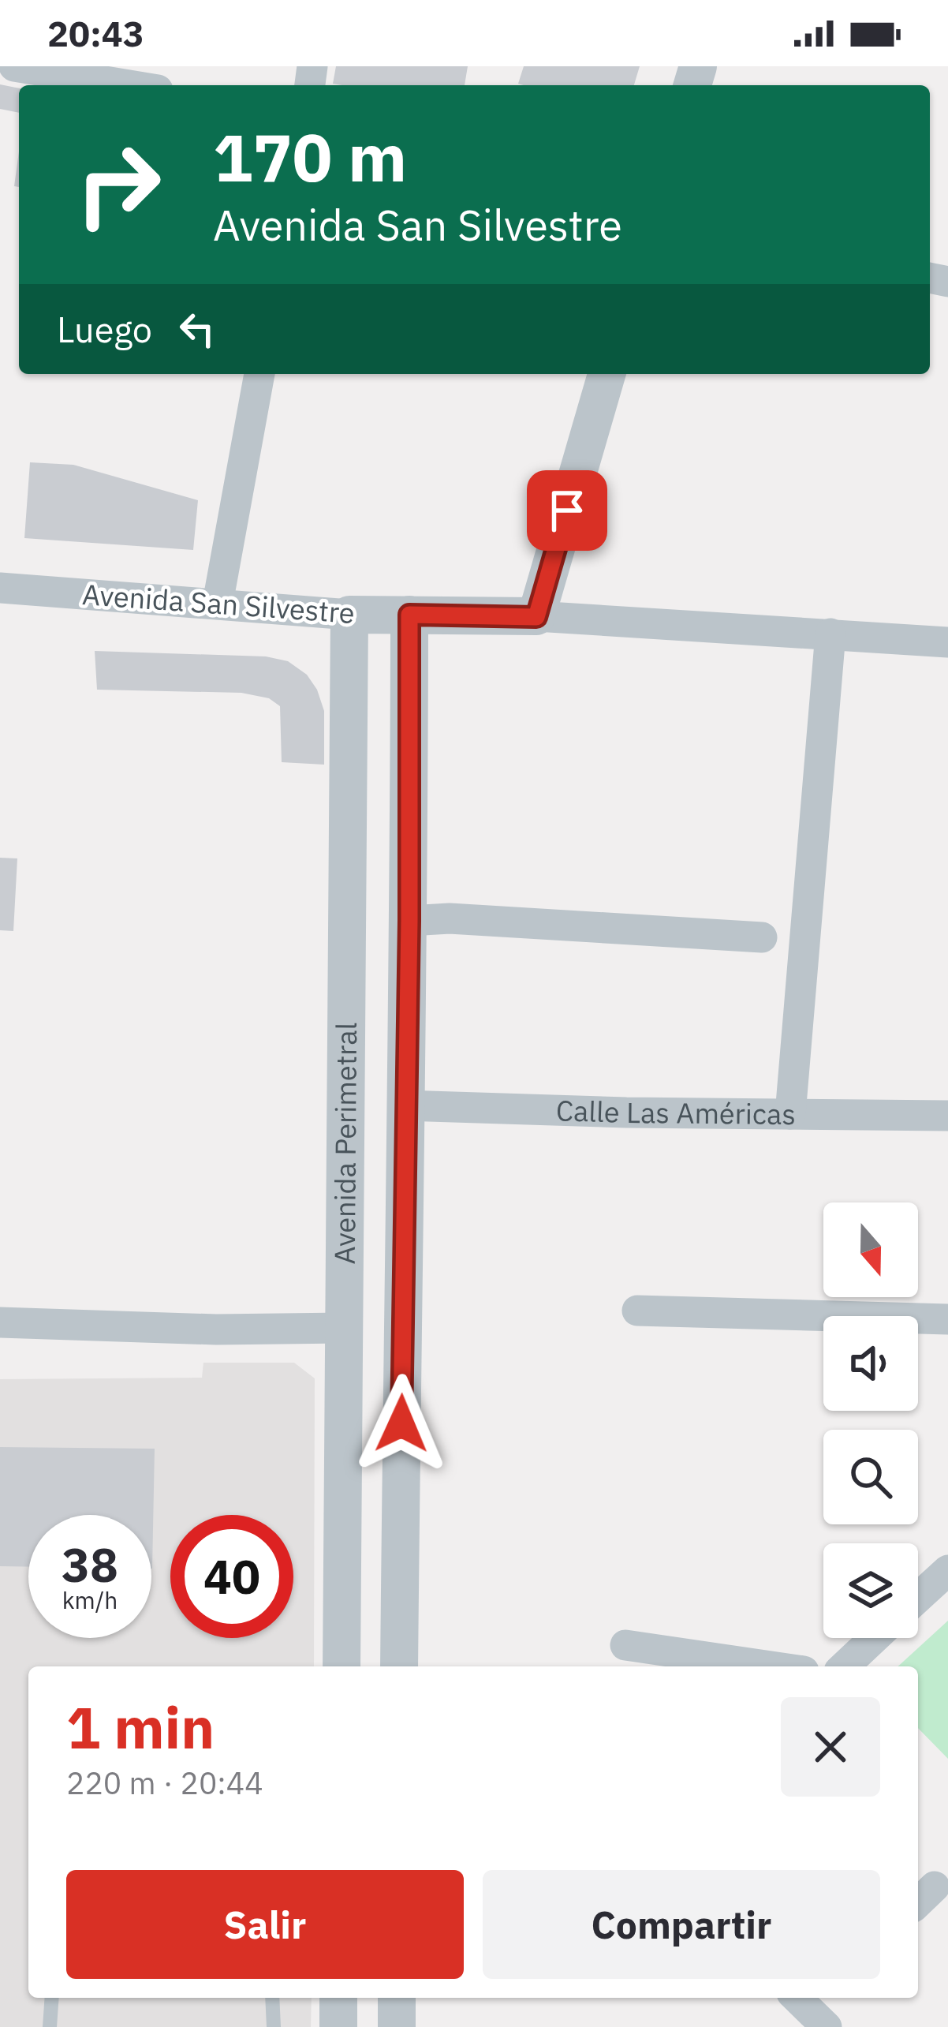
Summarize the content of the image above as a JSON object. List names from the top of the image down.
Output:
{
  "streets": {
    "street": ["Avenida San Silvestre", "Calle Las Américas", "Avenida Perimetral"]
  },
  "crossings": [
    ["Avenida San Silvestre", "Avenida Perimetral"],
    ["Calle Las Américas", "Avenida Perimetral"]
  ],
  "north": "bottom",
  "page": {
    "status": "20:43",
    "turn": ["170 m", "Avenida San Silvestre"],
    "then": "Luego",
    "speed": "38 km/h",
    "limit": "40",
    "heading": ["1 min", "220 m · 20:44"],
    "buttons": ["Salir", "Compartir"]
  }
}
